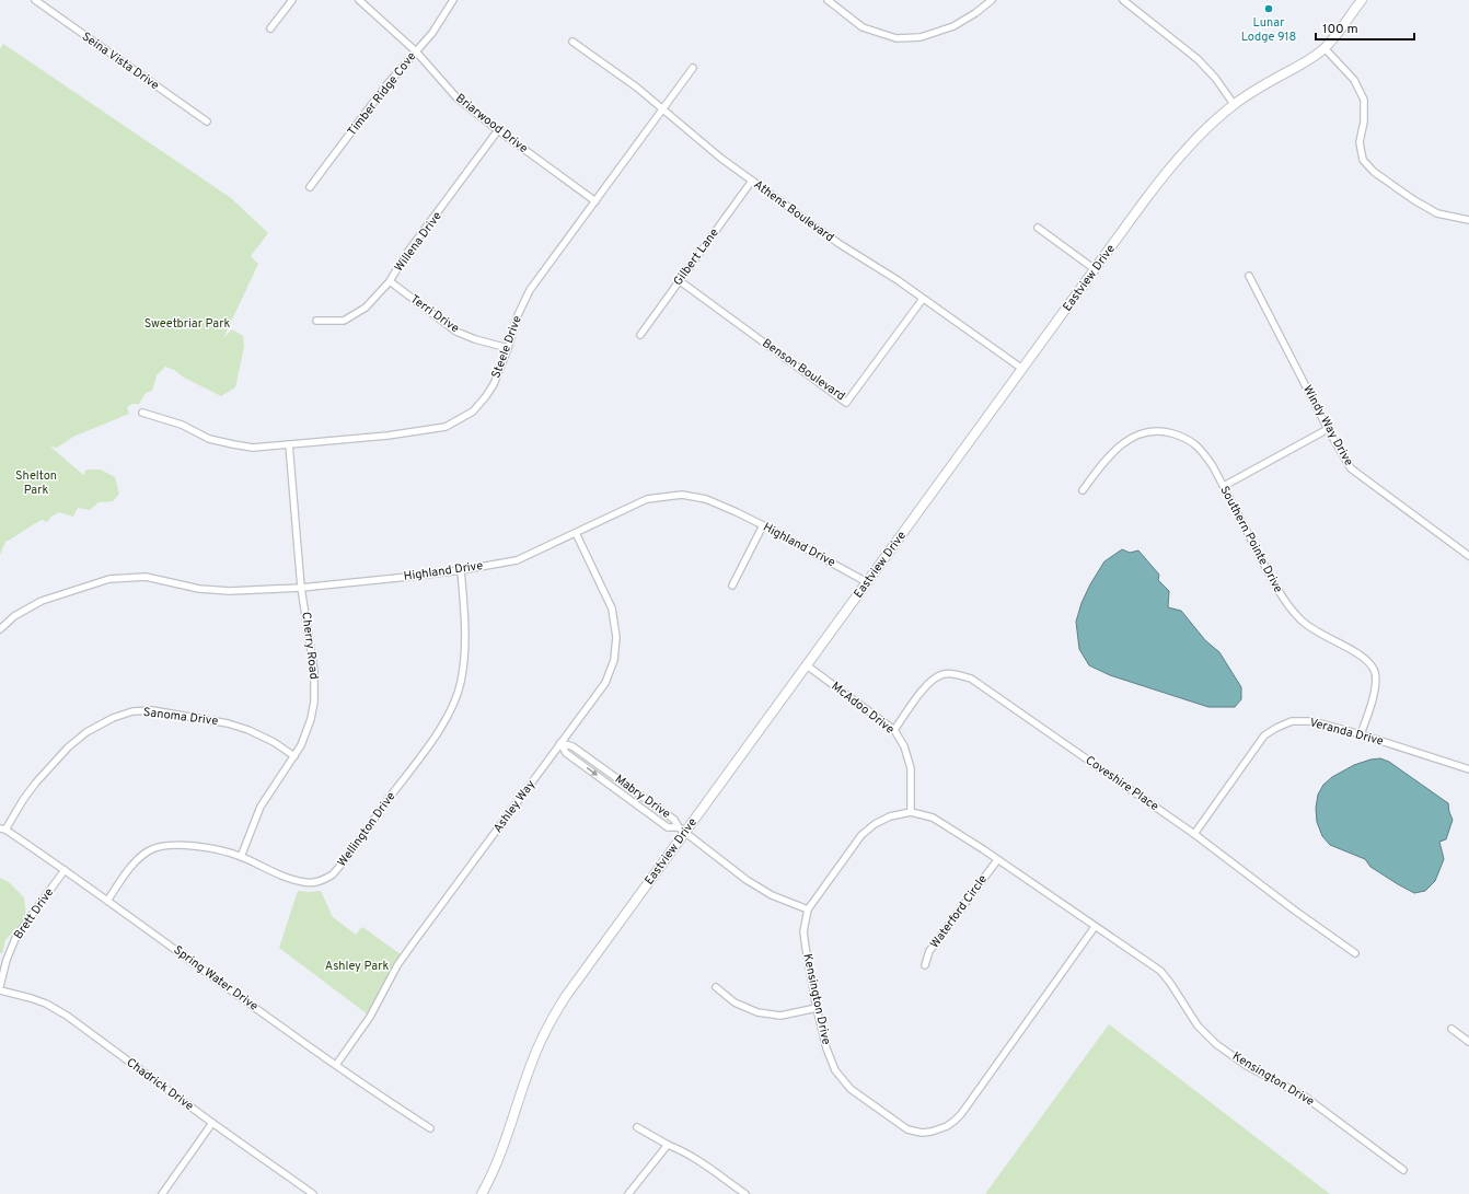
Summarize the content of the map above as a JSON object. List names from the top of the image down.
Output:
{
  "streets": {
    "street": [
      "Seina Vista Drive",
      "Timber Ridge Cove",
      "Briarwood Drive",
      "Athens Boulevard",
      "Willena Drive",
      "Gilbert Lane",
      "Eastview Drive",
      "Terri Drive",
      "Steele Drive",
      "Benson Boulevard",
      "Windy Way Drive",
      "Southern Pointe Drive",
      "Highland Drive",
      "Cherry Road",
      "McAdoo Drive",
      "Sanoma Drive",
      "Veranda Drive",
      "Coveshire Place",
      "Mabry Drive",
      "Ashley Way",
      "Wellington Drive",
      "Waterford Circle",
      "Brett Drive",
      "Spring Water Drive",
      "Kensington Drive",
      "Chadrick Drive"
    ]
  },
  "crossings": [
    ["Timber Ridge Cove", "Briarwood Drive"],
    ["Briarwood Drive", "Willena Drive"],
    ["Briarwood Drive", "Steele Drive"],
    ["Athens Boulevard", "Gilbert Lane"],
    ["Athens Boulevard", "Eastview Drive"],
    ["Athens Boulevard", "Steele Drive"],
    ["Athens Boulevard", "Benson Boulevard"],
    ["Willena Drive", "Terri Drive"],
    ["Gilbert Lane", "Benson Boulevard"],
    ["Eastview Drive", "Highland Drive"],
    ["Eastview Drive", "McAdoo Drive"],
    ["Eastview Drive", "Mabry Drive"],
    ["Terri Drive", "Steele Drive"],
    ["Steele Drive", "Cherry Road"],
    ["Southern Pointe Drive", "Veranda Drive"],
    ["Highland Drive", "Cherry Road"],
    ["Highland Drive", "Ashley Way"],
    ["Highland Drive", "Wellington Drive"],
    ["Cherry Road", "Sanoma Drive"],
    ["Cherry Road", "Wellington Drive"],
    ["McAdoo Drive", "Coveshire Place"],
    ["McAdoo Drive", "Kensington Drive"],
    ["Sanoma Drive", "Spring Water Drive"],
    ["Veranda Drive", "Coveshire Place"],
    ["Mabry Drive", "Ashley Way"],
    ["Mabry Drive", "Kensington Drive"],
    ["Ashley Way", "Spring Water Drive"],
    ["Wellington Drive", "Spring Water Drive"],
    ["Waterford Circle", "Kensington Drive"],
    ["Brett Drive", "Spring Water Drive"]
  ],
  "parks": ["Sweetbriar Park", "Shelton Park", "Ashley Park"],
  "places": ["Lunar Lodge 918"],
  "scale_bar": "100 m"
}
